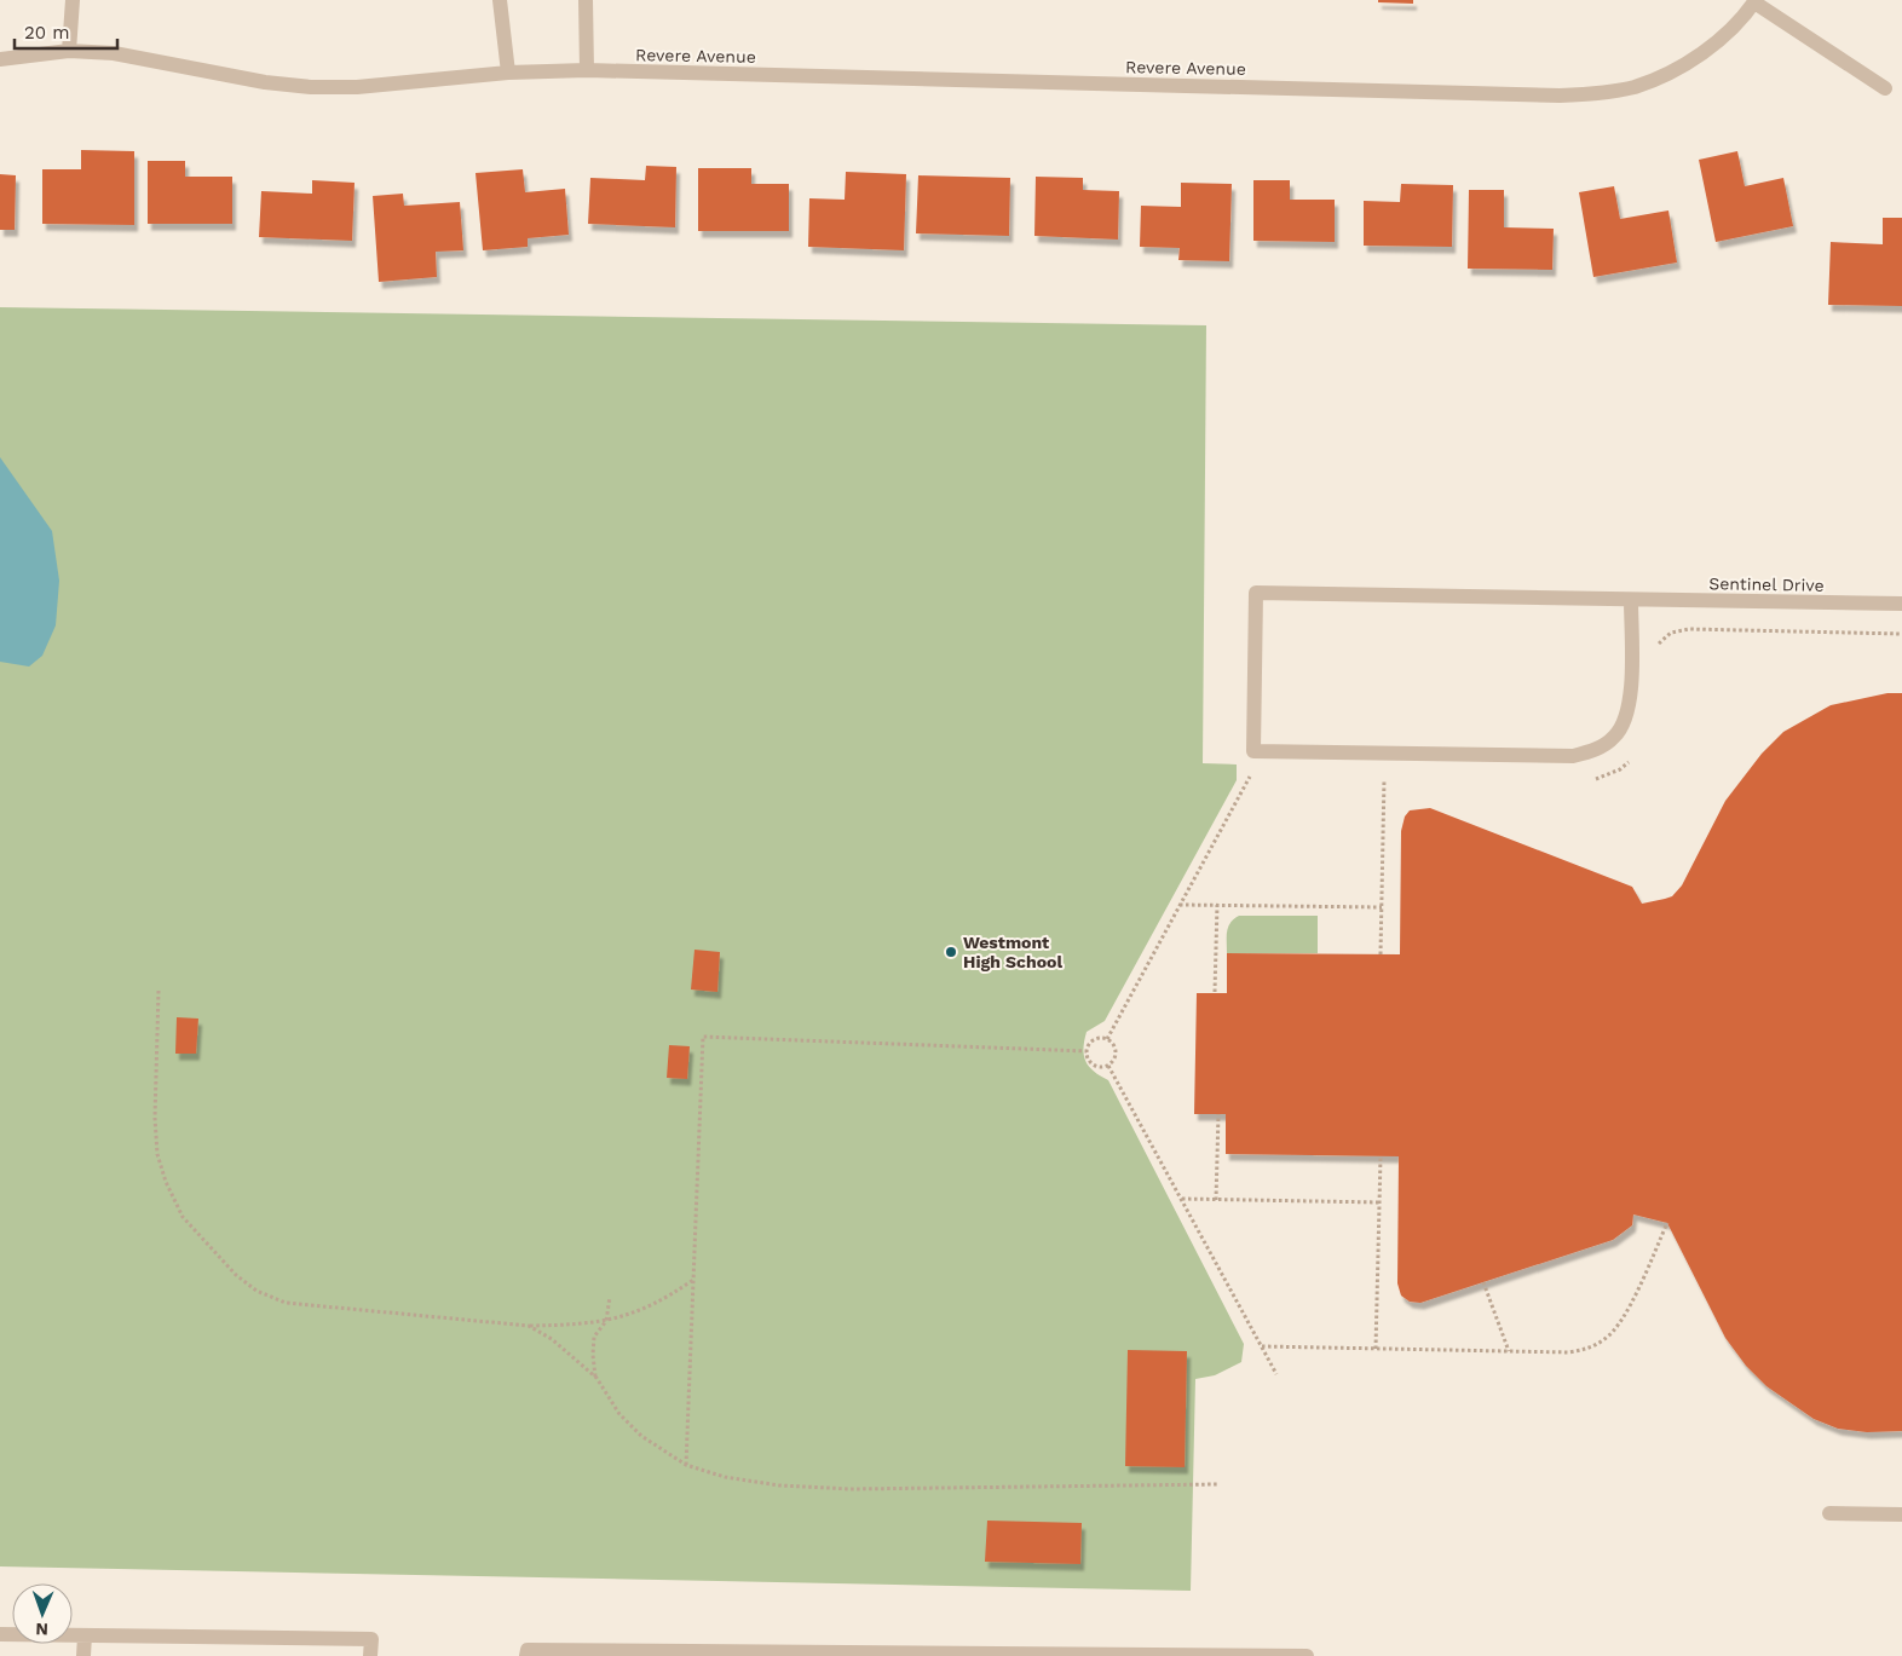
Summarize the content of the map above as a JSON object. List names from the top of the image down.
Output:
{
  "streets": {
    "street": ["Revere Avenue", "Sentinel Drive"]
  },
  "places": ["Westmont High School"],
  "scale_bar": "20 m",
  "north": "bottom"
}
